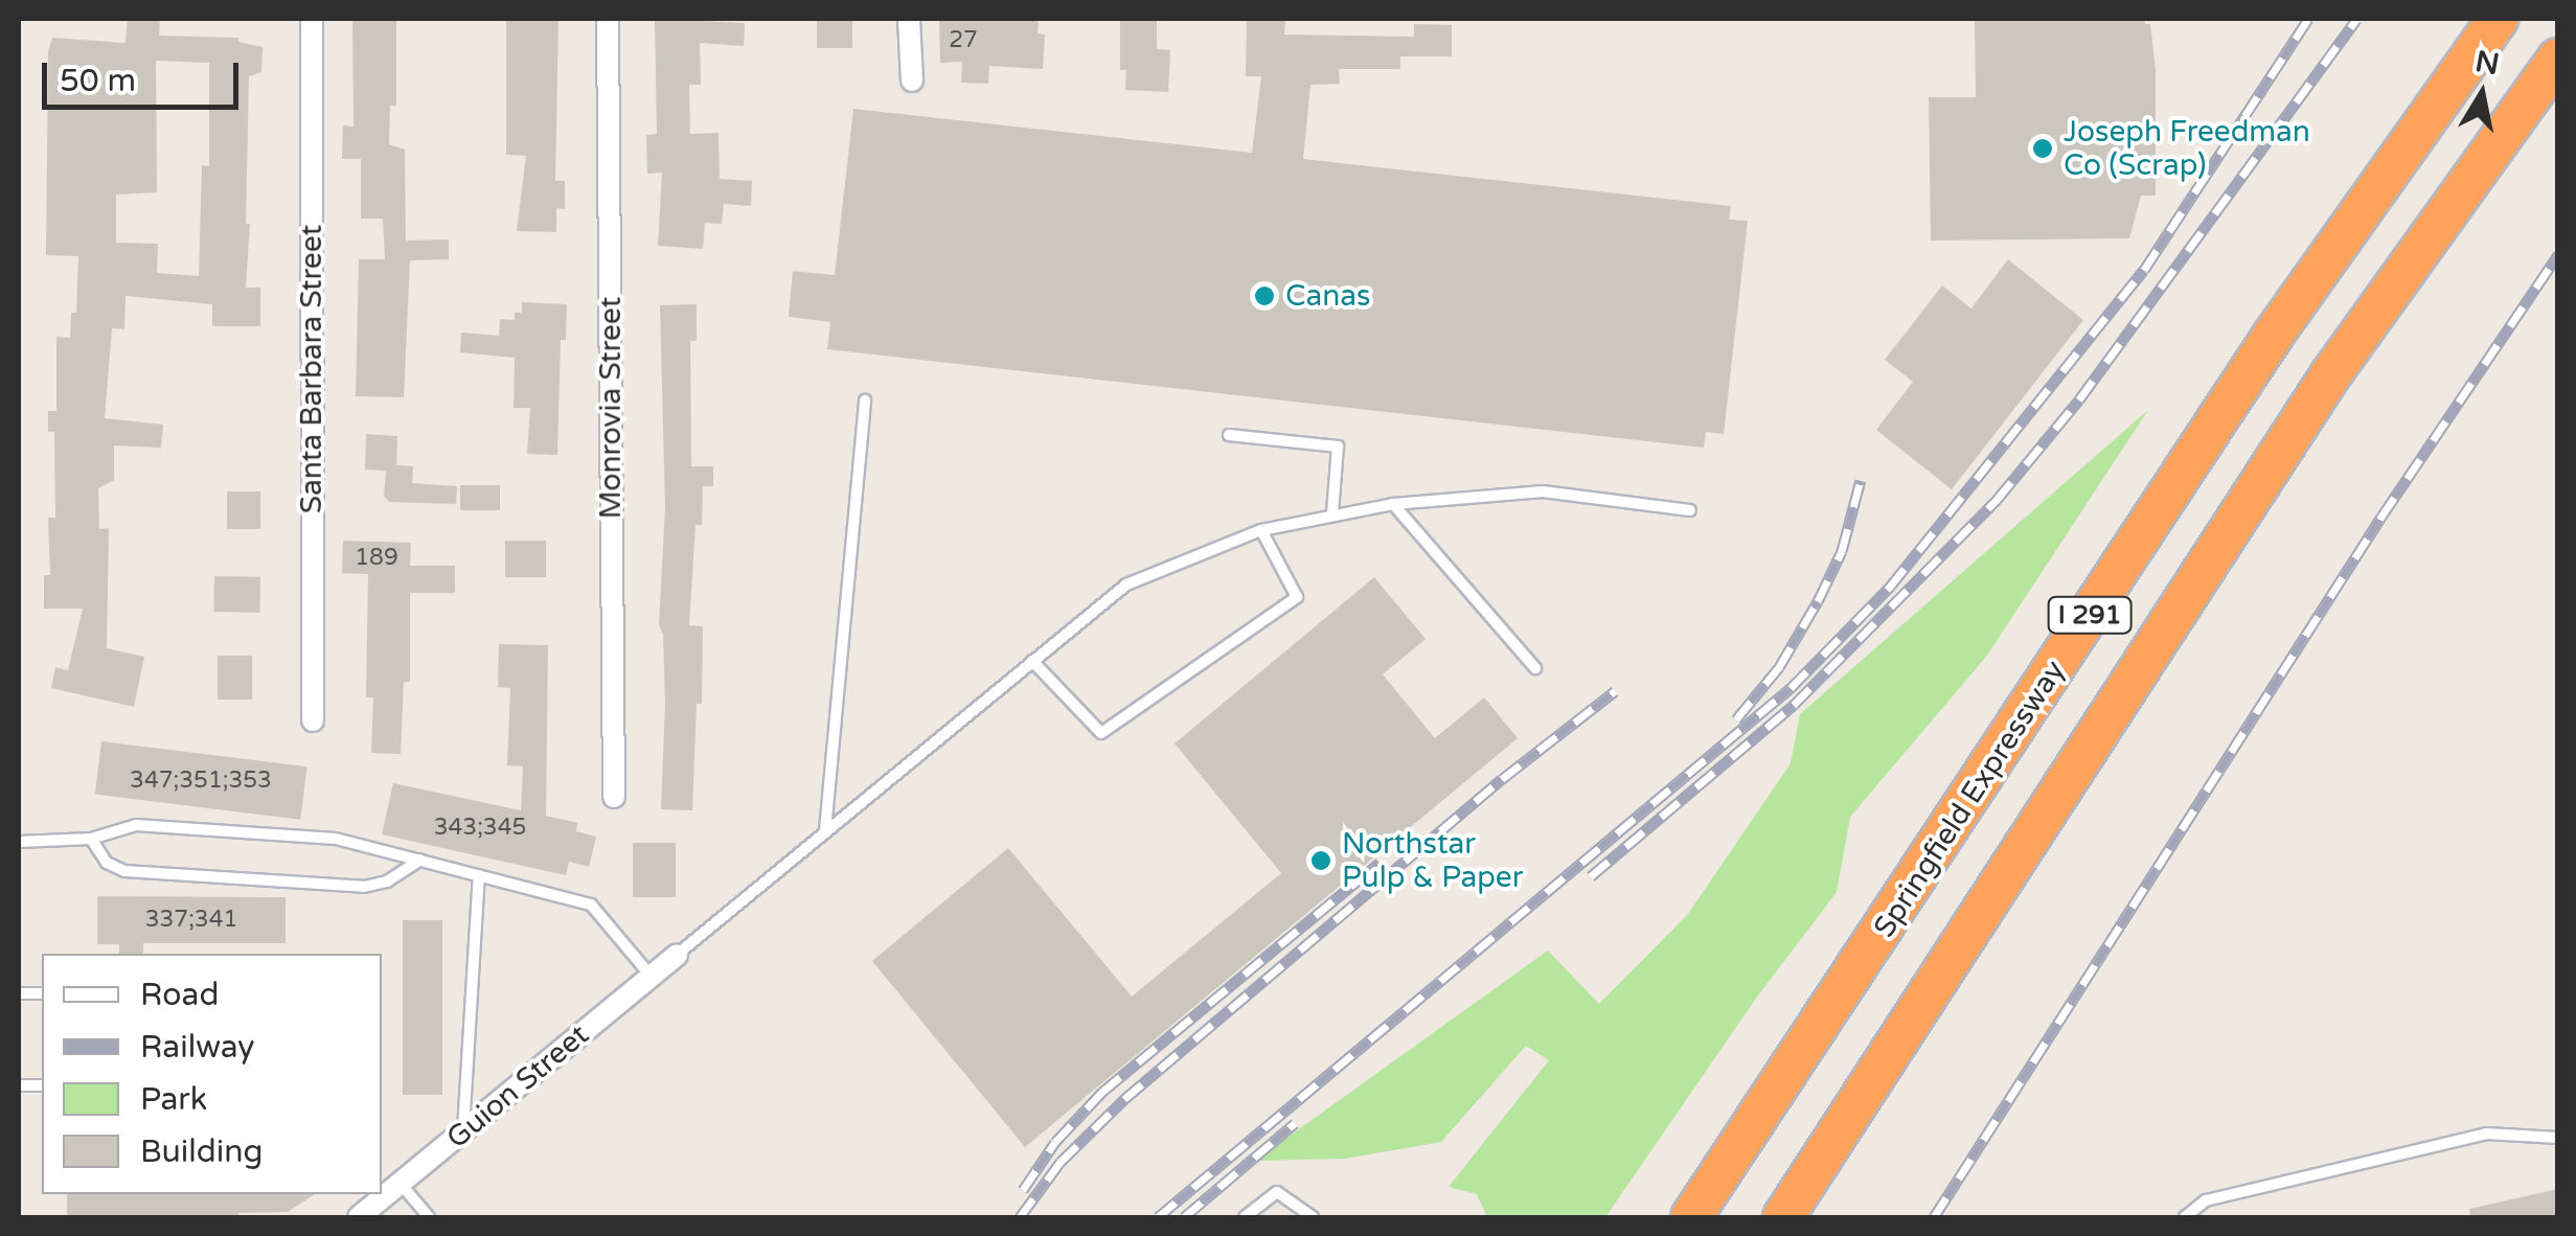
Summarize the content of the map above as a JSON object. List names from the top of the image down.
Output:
{
  "streets": {
    "highway": ["I 291", "Springfield Expressway"],
    "street": ["Santa Barbara Street", "Monrovia Street", "Guion Street"]
  },
  "places": ["Joseph Freedman Co (Scrap)", "Canas", "Northstar Pulp & Paper"],
  "house_numbers": [
    "27",
    "189",
    "347;351;353",
    "343;345",
    "337;341"
  ],
  "legend": [
    "Road",
    "Railway",
    "Park",
    "Building"
  ],
  "scale_bar": "50 m",
  "north": "top"
}
